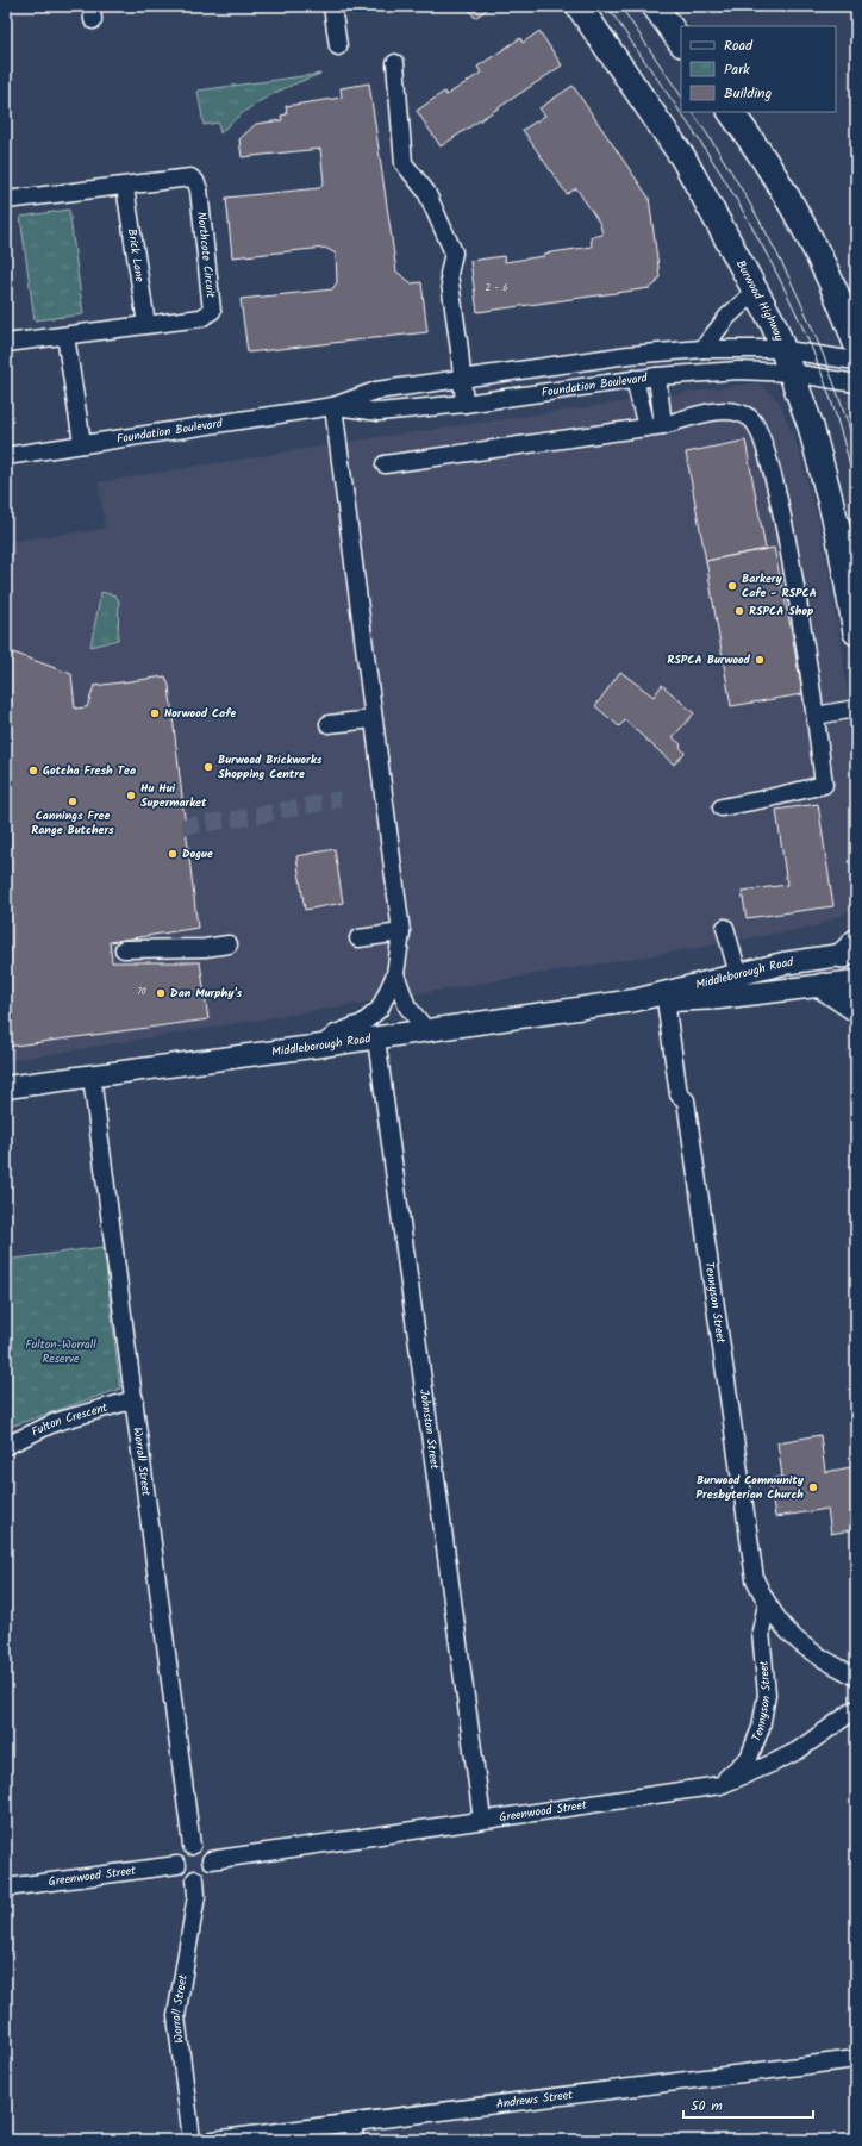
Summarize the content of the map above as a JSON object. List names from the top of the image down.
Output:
{
  "streets": {
    "highway": ["Burwood Highway"],
    "main road": ["Middleborough Road"],
    "street": [
      "Brick Lane",
      "Northcote Circuit",
      "Foundation Boulevard",
      "Tennyson Street",
      "Fulton Crescent",
      "Johnston Street",
      "Worrall Street",
      "Greenwood Street",
      "Andrews Street"
    ]
  },
  "crossings": [
    ["Brick Lane", "Northcote Circuit"],
    ["Burwood Highway", "Foundation Boulevard"],
    ["Middleborough Road", "Tennyson Street"],
    ["Middleborough Road", "Johnston Street"],
    ["Middleborough Road", "Worrall Street"],
    ["Tennyson Street", "Greenwood Street"],
    ["Fulton Crescent", "Worrall Street"],
    ["Johnston Street", "Greenwood Street"],
    ["Worrall Street", "Greenwood Street"]
  ],
  "parks": ["Fulton-Worrall Reserve"],
  "places": [
    "Barkery Cafe - RSPCA",
    "RSPCA Shop",
    "RSPCA Burwood",
    "Norwood Cafe",
    "Burwood Brickworks Shopping Centre",
    "Gotcha Fresh Tea",
    "Hu Hui Supermarket",
    "Cannings Free Range Butchers",
    "Dogue",
    "Dan Murphy's",
    "Burwood Community Presbyterian Church"
  ],
  "house_numbers": ["2 - 6", "70"],
  "legend": ["Road", "Park", "Building"],
  "scale_bar": "50 m"
}
